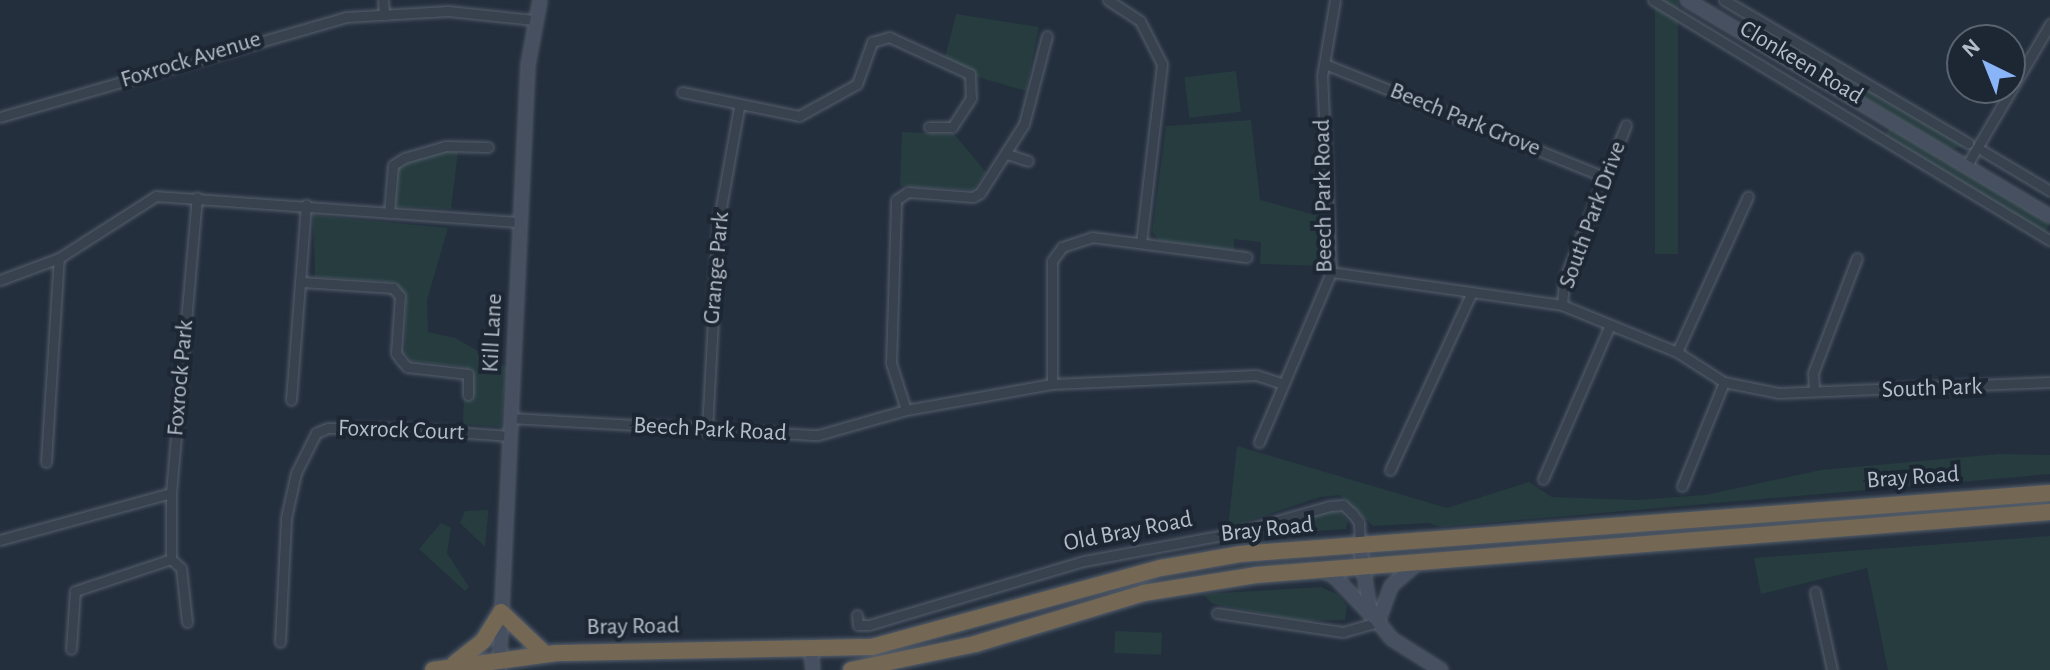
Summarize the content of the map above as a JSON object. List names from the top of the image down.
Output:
{
  "streets": {
    "highway": ["Bray Road"],
    "main road": ["Clonkeen Road", "Kill Lane", "Old Bray Road"],
    "street": [
      "Foxrock Avenue",
      "Beech Park Grove",
      "Beech Park Road",
      "South Park Drive",
      "Grange Park",
      "Foxrock Park",
      "South Park",
      "Foxrock Court"
    ]
  },
  "crossings": [
    ["Foxrock Avenue", "Kill Lane"],
    ["Beech Park Grove", "Beech Park Road"],
    ["Beech Park Grove", "South Park Drive"],
    ["Beech Park Road", "Grange Park"],
    ["Beech Park Road", "Kill Lane"],
    ["Beech Park Road", "South Park"],
    ["South Park Drive", "South Park"],
    ["Kill Lane", "Foxrock Court"],
    ["Kill Lane", "Bray Road"],
    ["Bray Road", "Old Bray Road"]
  ],
  "north": "top left"
}
